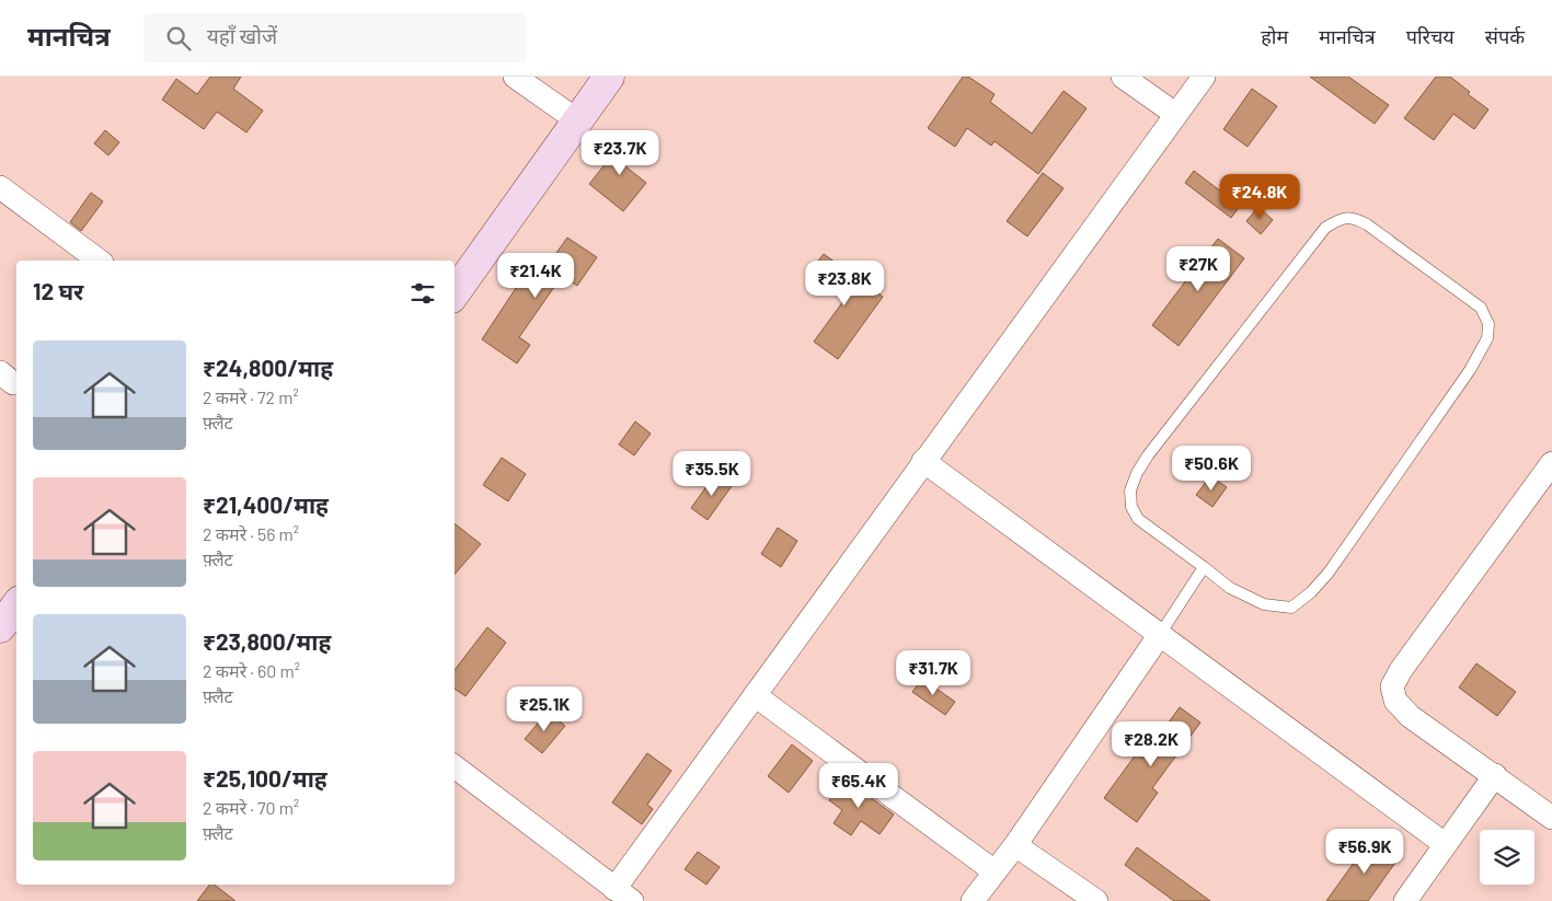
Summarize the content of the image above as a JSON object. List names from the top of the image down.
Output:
{
  "page": {
    "header": "मानचित्र",
    "search": "यहाँ खोजें",
    "nav": [
      "होम",
      "मानचित्र",
      "परिचय",
      "संपर्क"
    ],
    "price": [
      "₹23.7K",
      "₹24.8K",
      "₹27K",
      "₹21.4K",
      "₹23.8K",
      "₹50.6K",
      "₹35.5K",
      "₹31.7K",
      "₹25.1K",
      "₹28.2K",
      "₹65.4K",
      "₹56.9K"
    ],
    "heading": "12 घर",
    "list": [
      {
        "name": "₹24,800/माह",
        "note": "2 कमरे · 72 m² · फ़्लैट"
      },
      {
        "name": "₹21,400/माह",
        "note": "2 कमरे · 56 m² · फ़्लैट"
      },
      {
        "name": "₹23,800/माह",
        "note": "2 कमरे · 60 m² · फ़्लैट"
      },
      {
        "name": "₹25,100/माह",
        "note": "2 कमरे · 70 m² · फ़्लैट"
      }
    ]
  }
}
